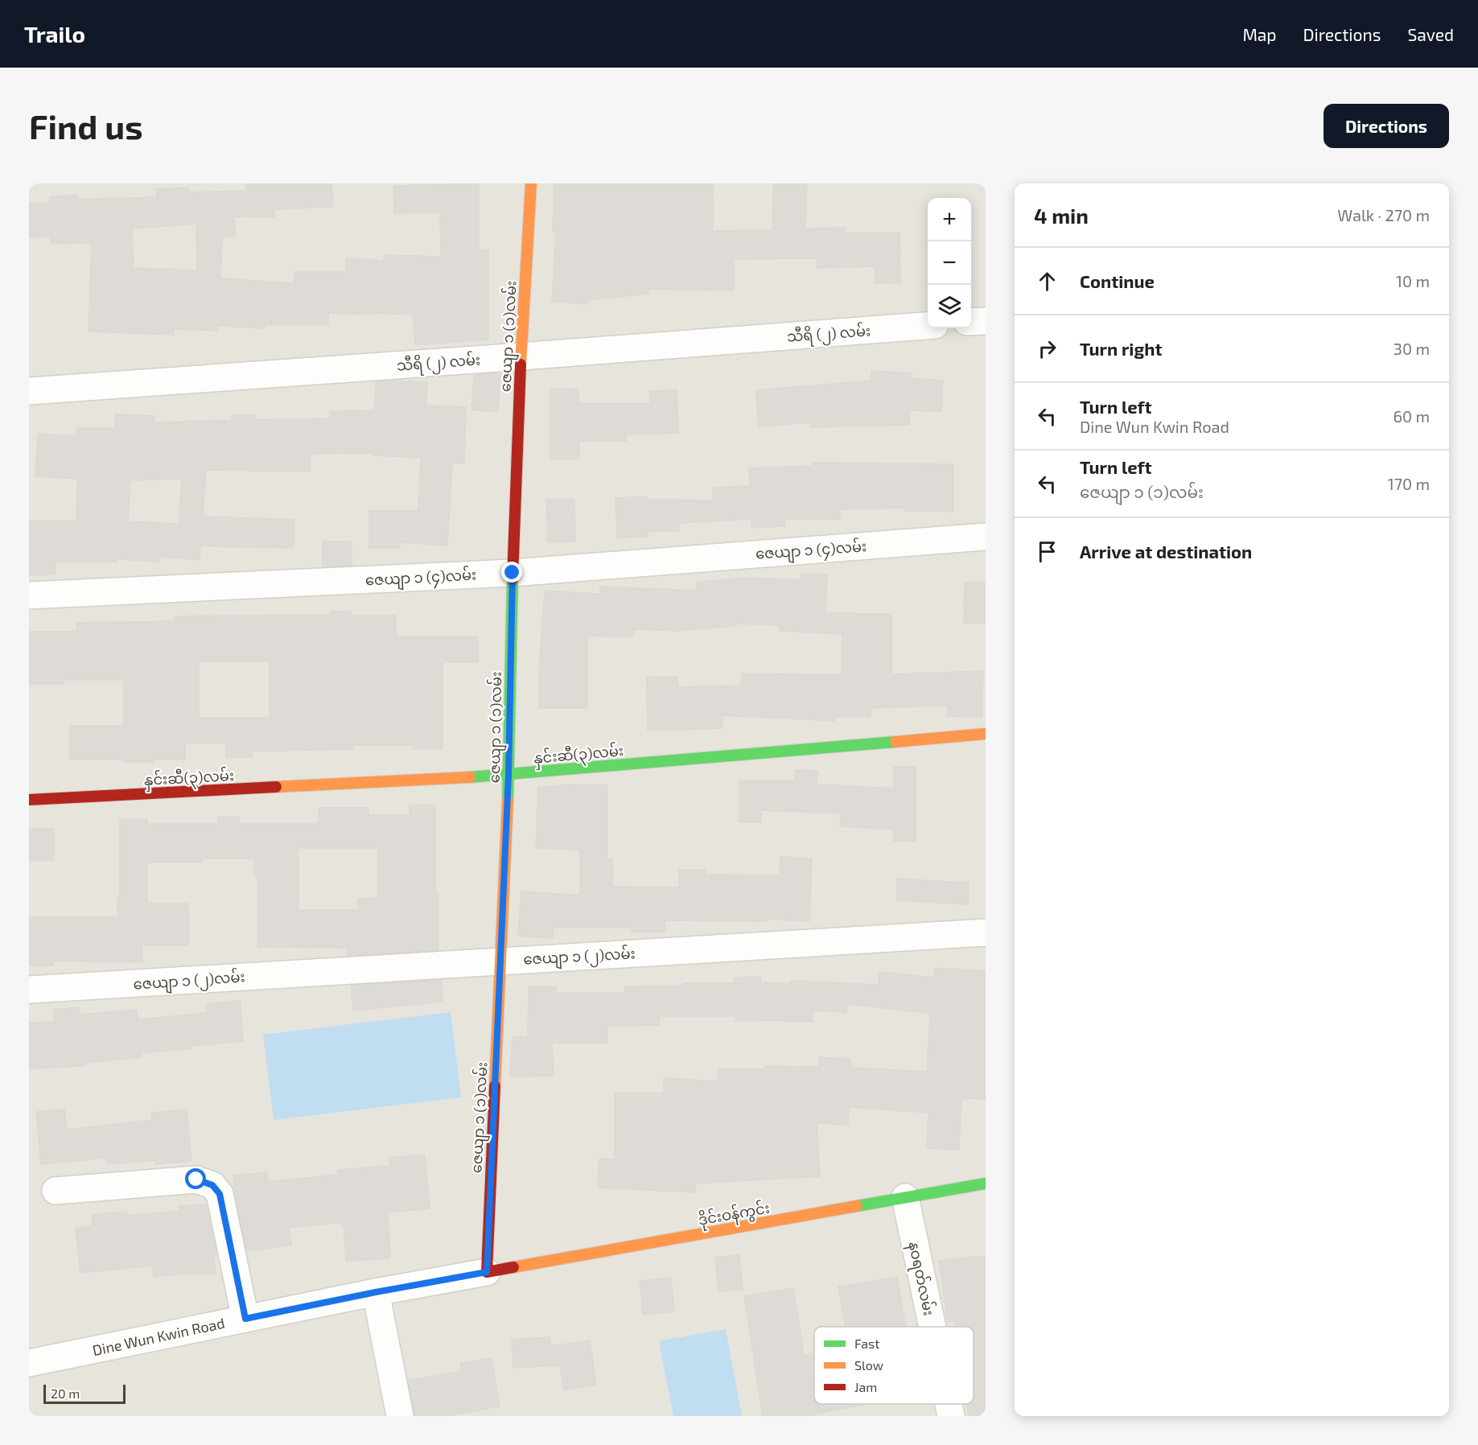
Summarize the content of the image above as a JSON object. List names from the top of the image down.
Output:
{
  "streets": {
    "street": [
      "သီရိ (၂) လမ်း",
      "ဇေယျာ ၁ (၁)လမ်း",
      "ဇေယျာ ၁ (၄)လမ်း",
      "နှင်းဆီ(၃)လမ်း",
      "ဇေယျာ ၁ (၂)လမ်း",
      "ဒိုင်းဝန်ကွင်း",
      "နဝရတ်လမ်း",
      "Dine Wun Kwin Road"
    ]
  },
  "crossings": [
    ["သီရိ (၂) လမ်း", "ဇေယျာ ၁ (၁)လမ်း"],
    ["ဇေယျာ ၁ (၁)လမ်း", "ဇေယျာ ၁ (၄)လမ်း"],
    ["ဇေယျာ ၁ (၁)လမ်း", "နှင်းဆီ(၃)လမ်း"],
    ["ဇေယျာ ၁ (၁)လမ်း", "ဇေယျာ ၁ (၂)လမ်း"],
    ["ဇေယျာ ၁ (၁)လမ်း", "ဒိုင်းဝန်ကွင်း"],
    ["ဇေယျာ ၁ (၁)လမ်း", "Dine Wun Kwin Road"],
    ["ဒိုင်းဝန်ကွင်း", "နဝရတ်လမ်း"],
    ["ဒိုင်းဝန်ကွင်း", "Dine Wun Kwin Road"]
  ],
  "legend": ["Fast", "Slow", "Jam"],
  "scale_bar": "20 m",
  "page": {
    "header": "Trailo",
    "nav": ["Map", "Directions", "Saved"],
    "buttons": "Directions",
    "title": "Find us",
    "heading": ["4 min", "Walk · 270 m"],
    "map_buttons": ["+", "−"],
    "list": [
      ["Continue", "10 m"],
      ["Turn right", "30 m"],
      ["Turn left", "Dine Wun Kwin Road", "60 m"],
      ["Turn left", "ဇေယျာ ၁ (၁)လမ်း", "170 m"],
      "Arrive at destination"
    ],
    "scale": "20 m"
  }
}
